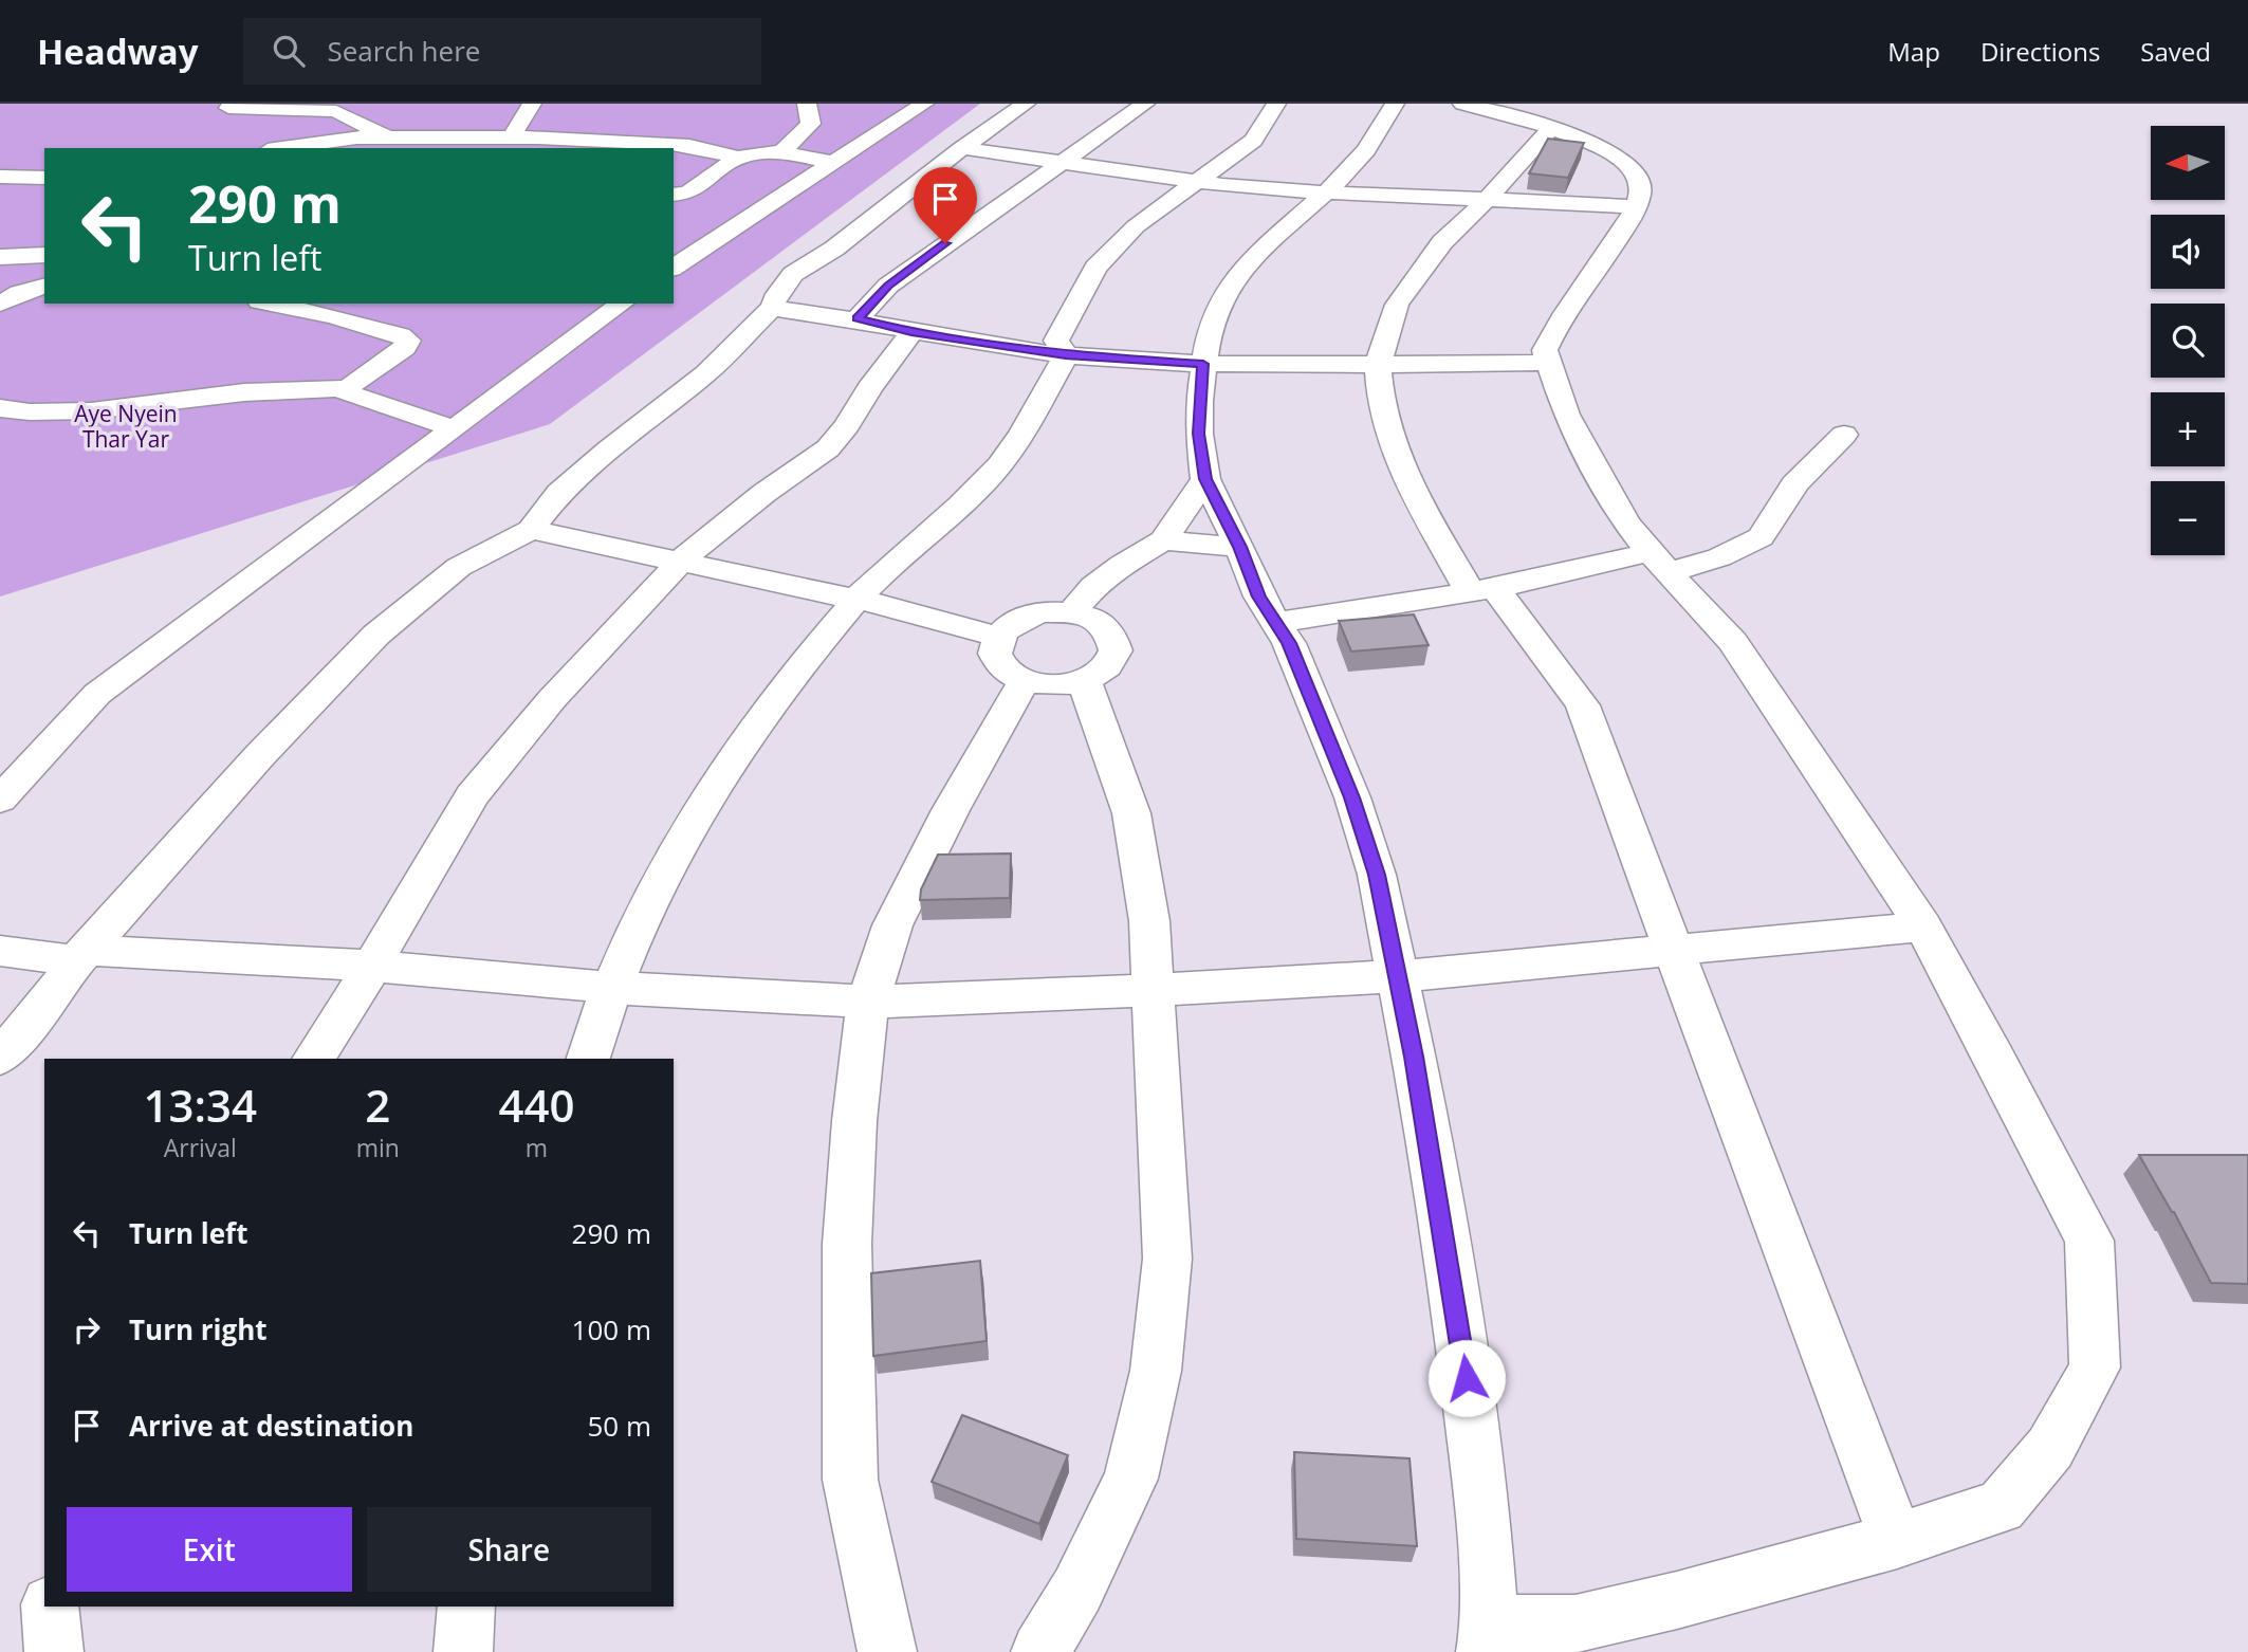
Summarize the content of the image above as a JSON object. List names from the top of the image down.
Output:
{
  "parks": ["Aye Nyein Thar Yar"],
  "north": "left",
  "page": {
    "header": "Headway",
    "search": "Search here",
    "nav": ["Map", "Directions", "Saved"],
    "map_buttons": ["+", "−"],
    "turn": ["290 m", "Turn left"],
    "eta": [
      "13:34",
      "Arrival",
      "2",
      "min",
      "440",
      "m"
    ],
    "list": [
      {
        "name": "Turn left",
        "value": "290 m"
      },
      {
        "name": "Turn right",
        "value": "100 m"
      },
      {
        "name": "Arrive at destination",
        "value": "50 m"
      }
    ],
    "buttons": ["Exit", "Share"]
  }
}
